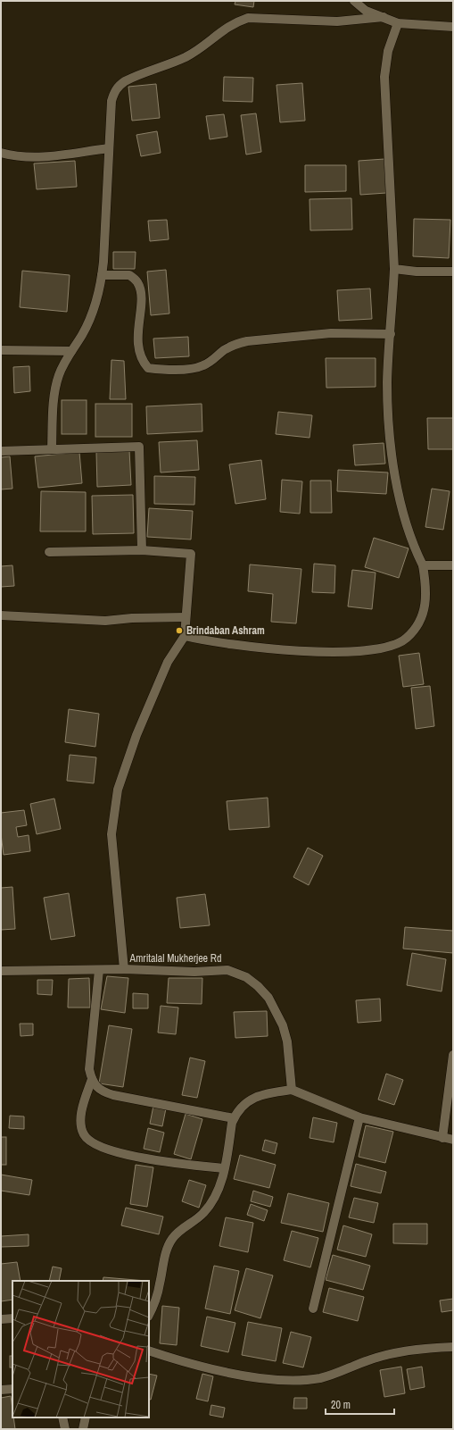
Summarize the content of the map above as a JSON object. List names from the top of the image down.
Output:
{
  "streets": {
    "street": ["Amritalal Mukherjee Rd"]
  },
  "places": ["Brindaban Ashram"],
  "scale_bar": "20 m"
}
